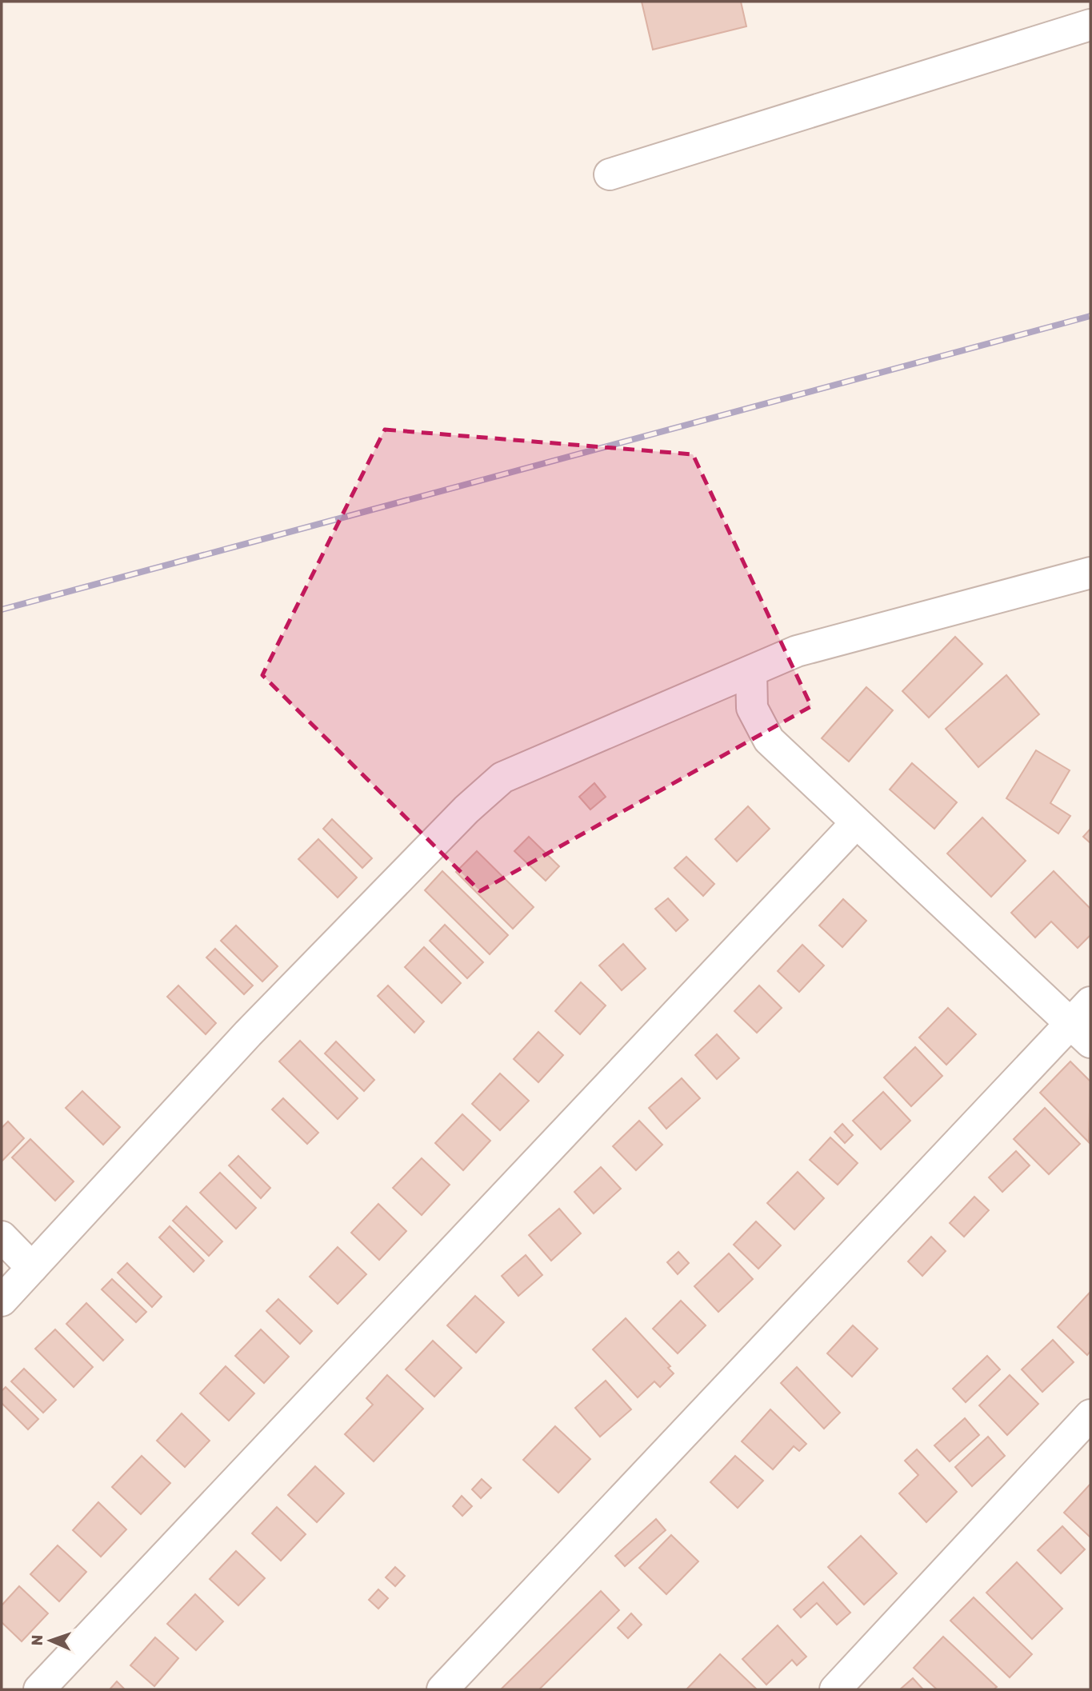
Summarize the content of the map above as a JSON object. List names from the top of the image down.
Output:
{
  "north": "left"
}
